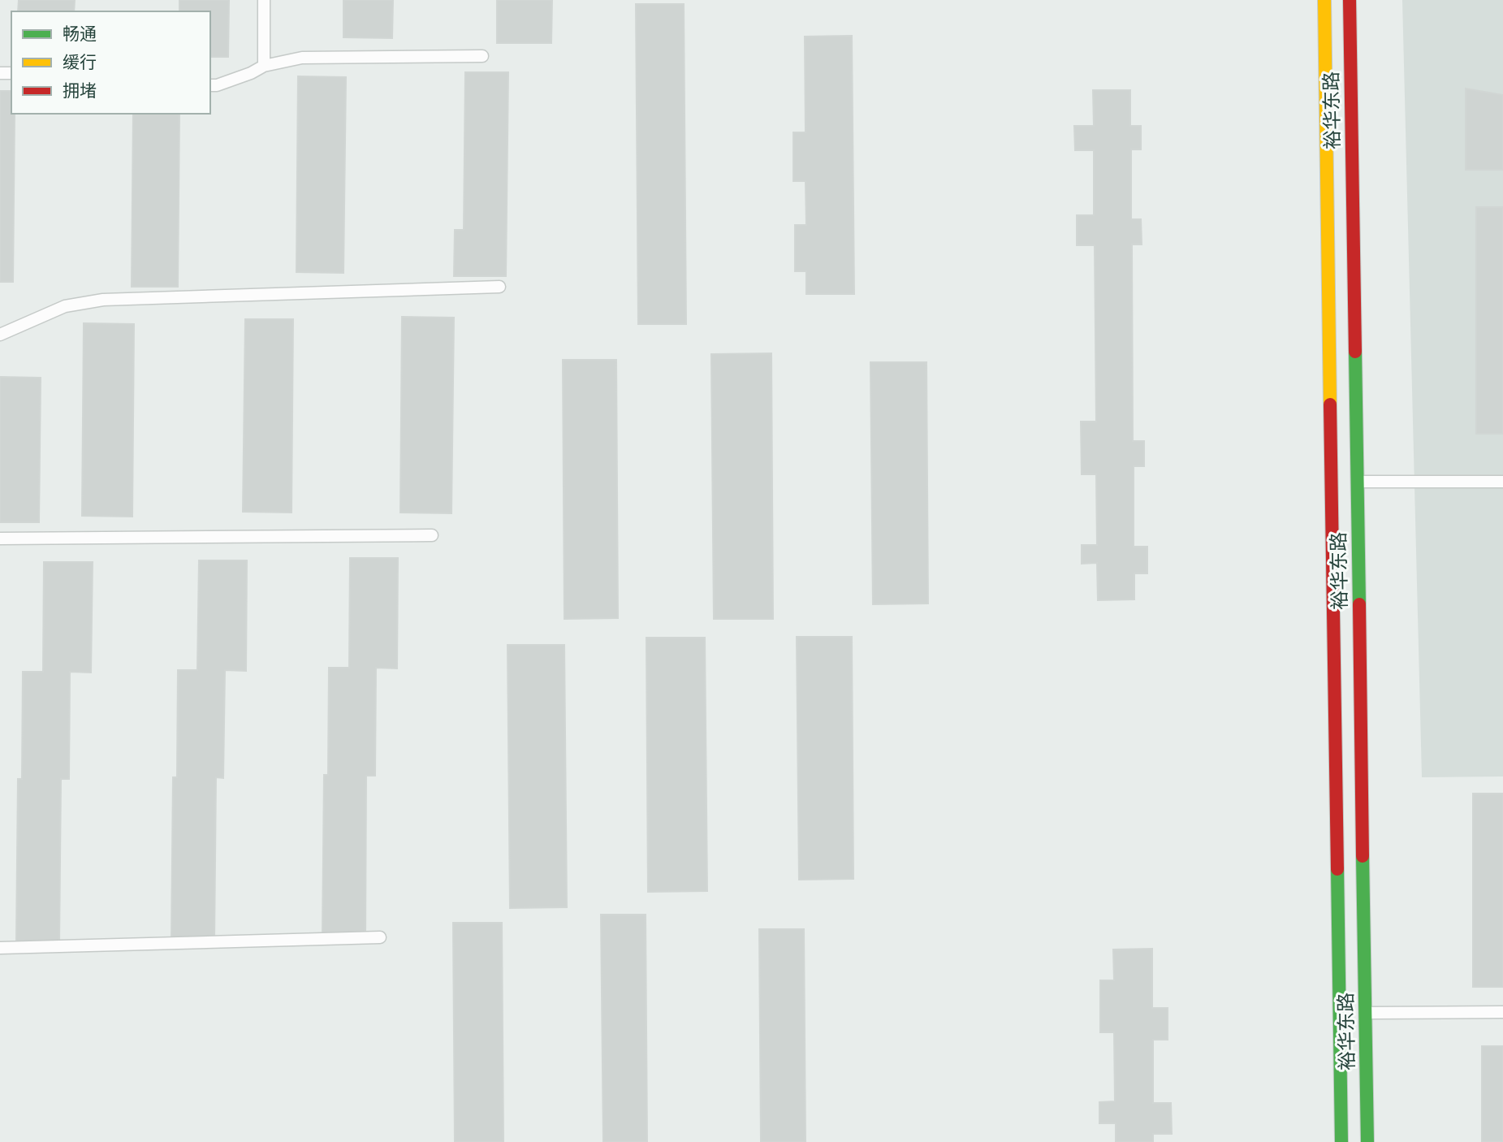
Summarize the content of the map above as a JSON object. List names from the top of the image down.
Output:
{
  "streets": {
    "street": ["裕华东路"]
  },
  "legend": ["畅通", "缓行", "拥堵"]
}
